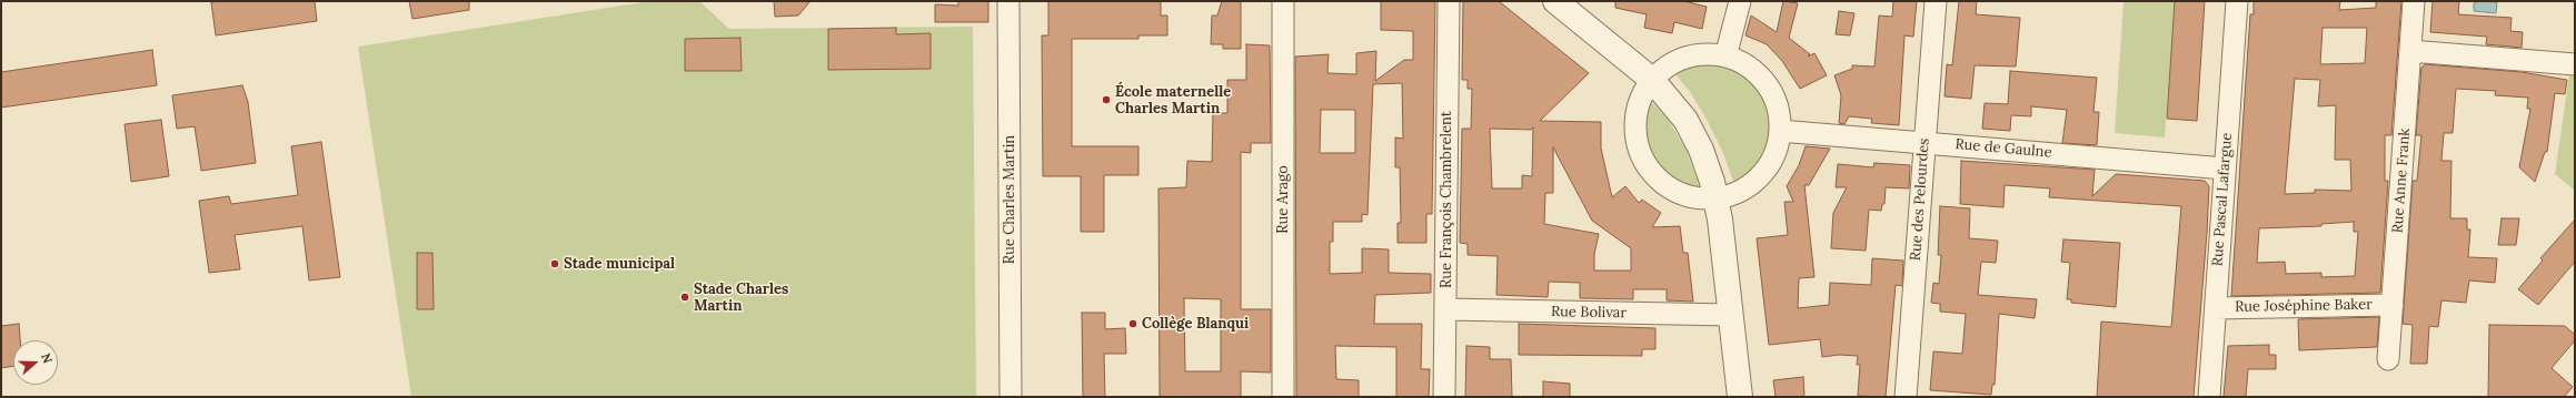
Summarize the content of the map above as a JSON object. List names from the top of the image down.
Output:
{
  "streets": {
    "street": [
      "Rue de Gaulne",
      "Rue Anne Frank",
      "Rue Charles Martin",
      "Rue Arago",
      "Rue François Chambrelent",
      "Rue des Pelourdes",
      "Rue Pascal Lafargue",
      "Rue Joséphine Baker",
      "Rue Bolivar"
    ]
  },
  "crossings": [
    ["Rue de Gaulne", "Rue des Pelourdes"],
    ["Rue de Gaulne", "Rue Pascal Lafargue"],
    ["Rue Anne Frank", "Rue Joséphine Baker"],
    ["Rue François Chambrelent", "Rue Bolivar"],
    ["Rue Pascal Lafargue", "Rue Joséphine Baker"]
  ],
  "places": [
    "École maternelle Charles Martin",
    "Stade municipal",
    "Stade Charles Martin",
    "Collège Blanqui"
  ],
  "north": "right"
}
